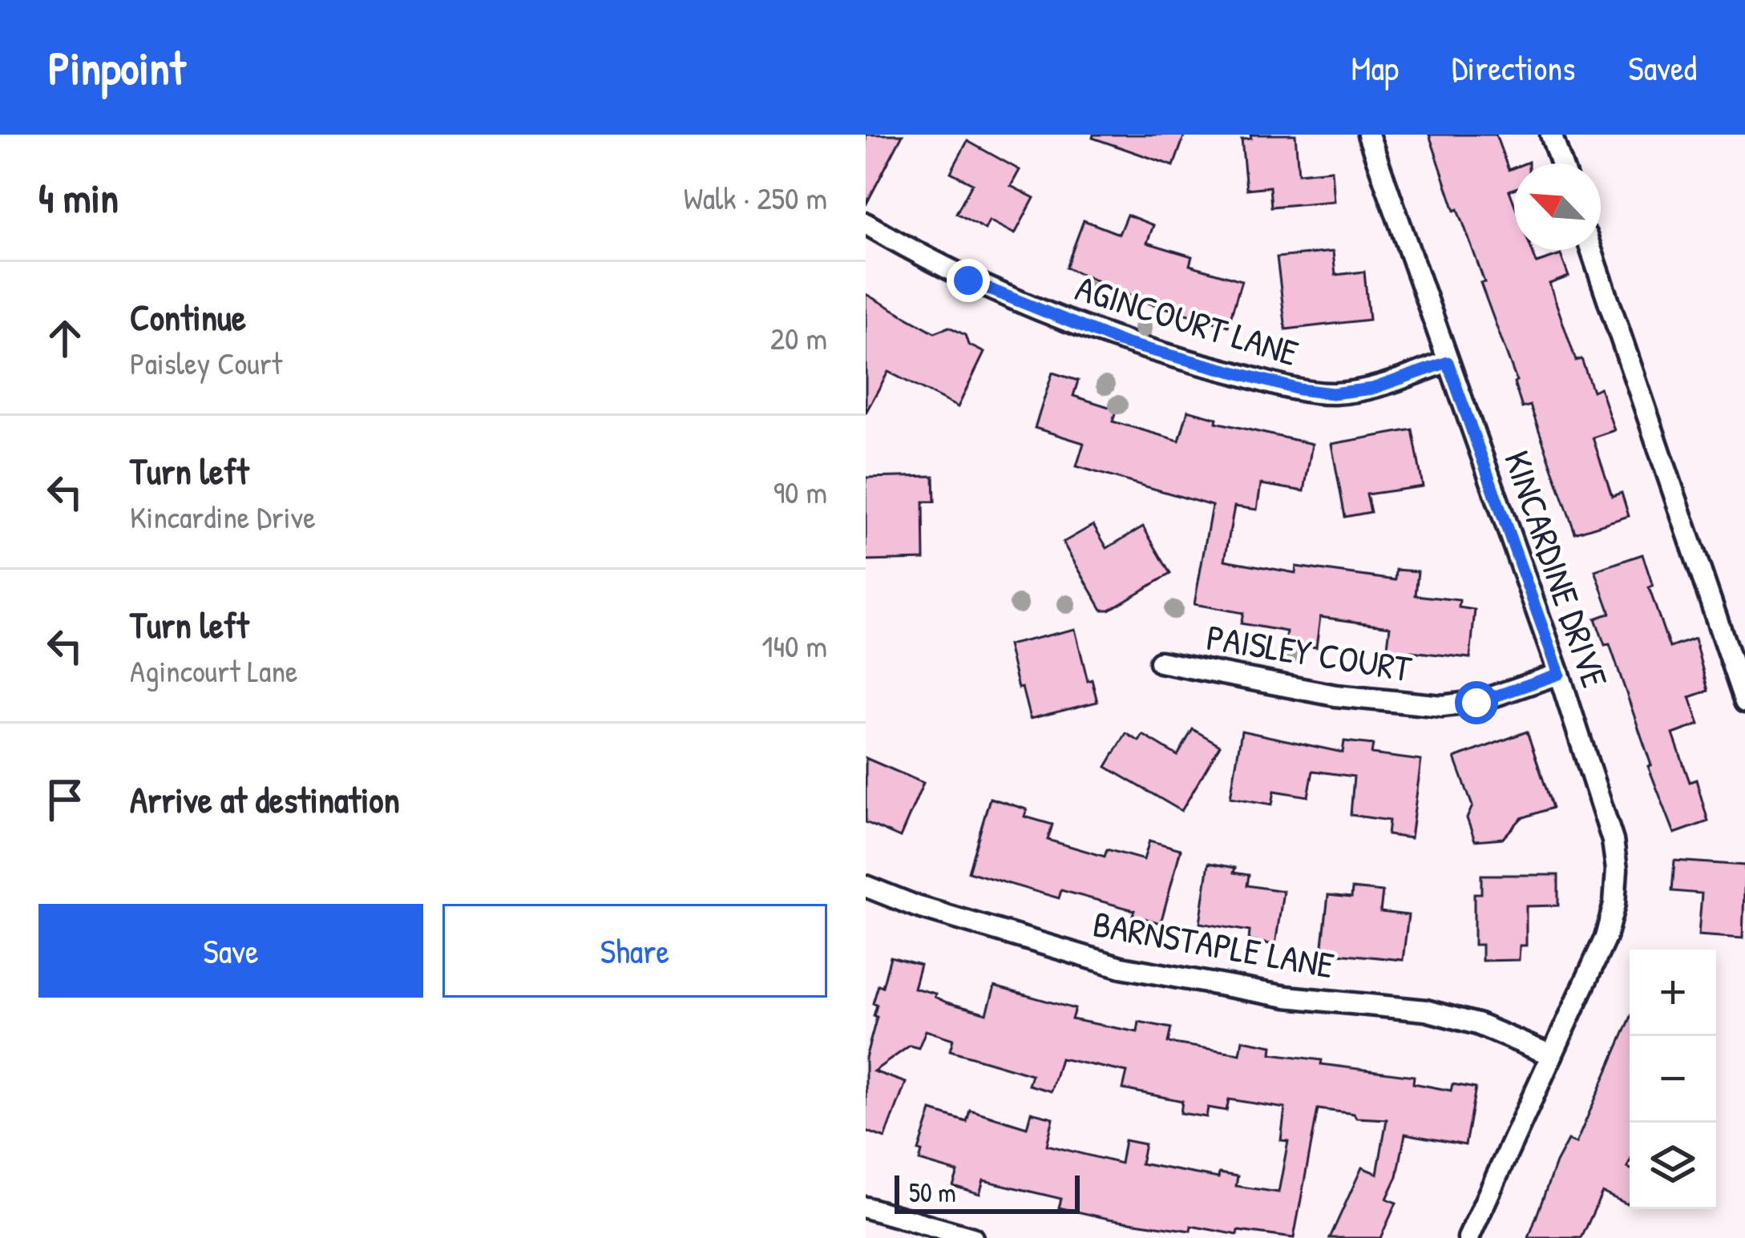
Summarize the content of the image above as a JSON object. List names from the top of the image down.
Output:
{
  "streets": {
    "street": [
      "AGINCOURT LANE",
      "KINCARDINE DRIVE",
      "PAISLEY COURT",
      "BARNSTAPLE LANE"
    ]
  },
  "crossings": [
    ["AGINCOURT LANE", "KINCARDINE DRIVE"],
    ["KINCARDINE DRIVE", "PAISLEY COURT"],
    ["KINCARDINE DRIVE", "BARNSTAPLE LANE"]
  ],
  "scale_bar": "50 m",
  "north": "top left",
  "page": {
    "header": "Pinpoint",
    "nav": ["Map", "Directions", "Saved"],
    "heading": ["4 min", "Walk · 250 m"],
    "list": [
      ["Continue", "Paisley Court", "20 m"],
      ["Turn left", "Kincardine Drive", "90 m"],
      ["Turn left", "Agincourt Lane", "140 m"],
      "Arrive at destination"
    ],
    "buttons": ["Save", "Share"],
    "map_buttons": ["+", "−"],
    "scale": "50 m"
  }
}
